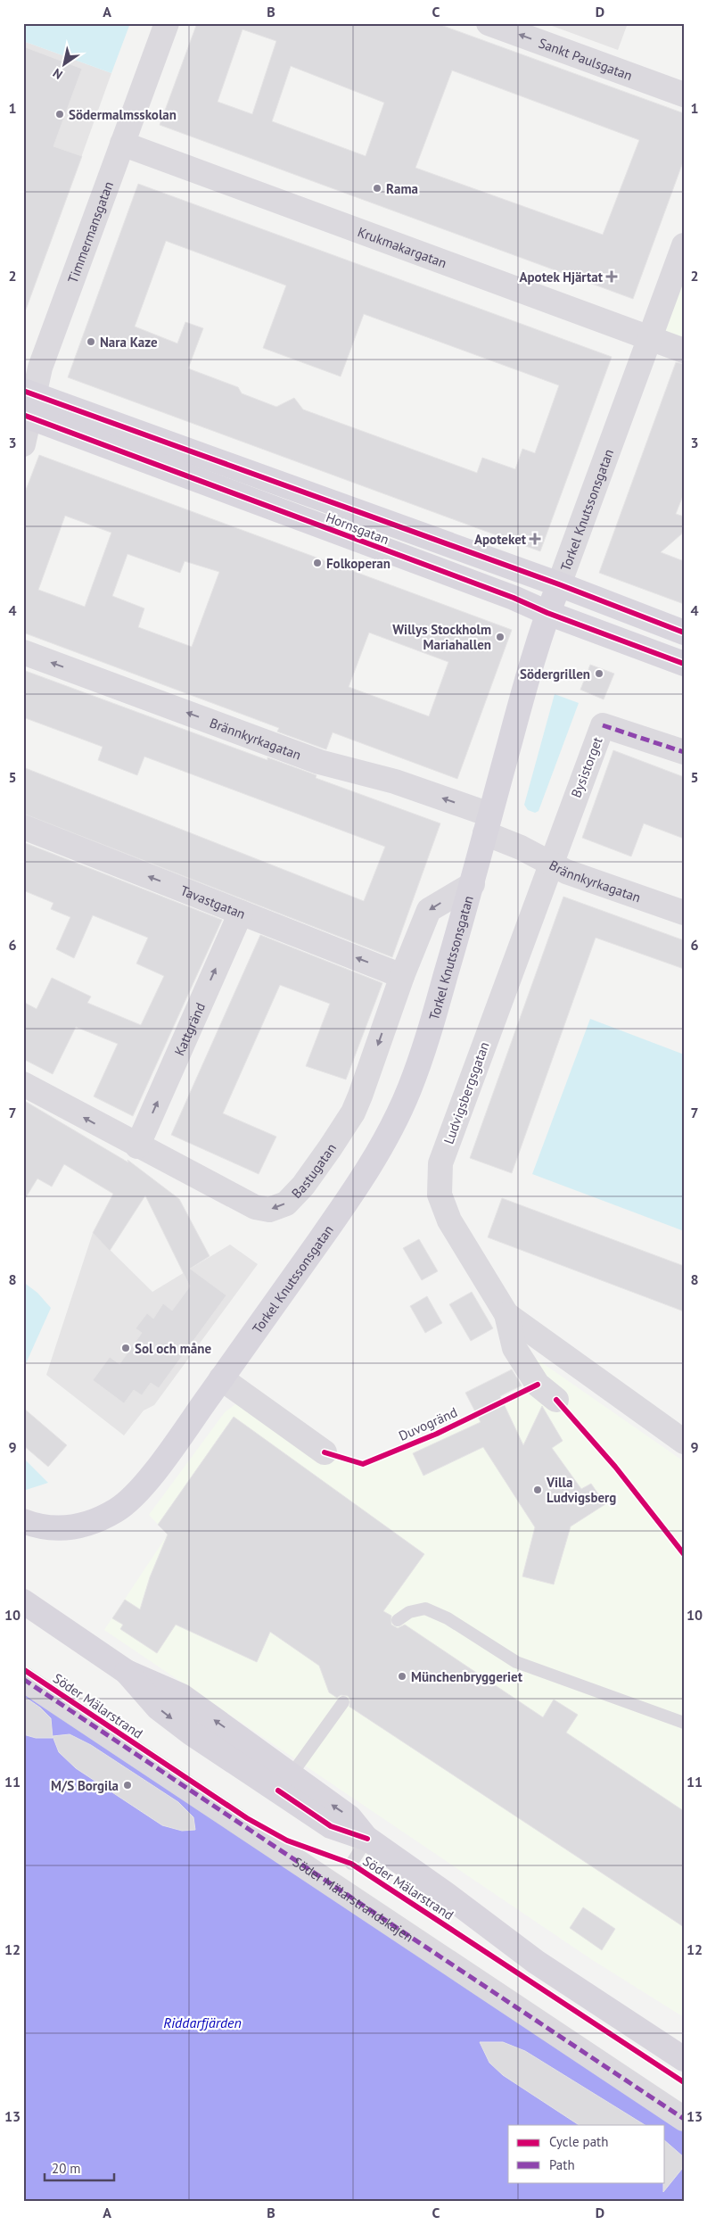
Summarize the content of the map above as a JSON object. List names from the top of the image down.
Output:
{
  "streets": {
    "street": [
      "Sankt Paulsgatan",
      "Timmermansgatan",
      "Krukmakargatan",
      "Torkel Knutssonsgatan",
      "Hornsgatan",
      "Brännkyrkagatan",
      "Bysistorget",
      "Tavastgatan",
      "Kattgränd",
      "Ludvigsbergsgatan",
      "Bastugatan",
      "Söder Mälarstrand",
      "Söder Mälarstrandskajen"
    ],
    "cycle path": ["Duvogränd"]
  },
  "crossings": [
    ["Timmermansgatan", "Krukmakargatan"],
    ["Timmermansgatan", "Hornsgatan"],
    ["Krukmakargatan", "Torkel Knutssonsgatan"],
    ["Torkel Knutssonsgatan", "Hornsgatan"],
    ["Torkel Knutssonsgatan", "Brännkyrkagatan"],
    ["Torkel Knutssonsgatan", "Bastugatan"],
    ["Brännkyrkagatan", "Bysistorget"],
    ["Brännkyrkagatan", "Ludvigsbergsgatan"],
    ["Bysistorget", "Ludvigsbergsgatan"],
    ["Tavastgatan", "Kattgränd"],
    ["Tavastgatan", "Bastugatan"],
    ["Kattgränd", "Bastugatan"]
  ],
  "one_way": [
    "Sankt Paulsgatan",
    "Brännkyrkagatan",
    "Tavastgatan",
    "Kattgränd"
  ],
  "water": ["Riddarfjärden"],
  "places": {
    "other": [
      "Södermalmsskolan",
      "Rama",
      "Nara Kaze",
      "Folkoperan",
      "Willys Stockholm Mariahallen",
      "Södergrillen",
      "Sol och måne",
      "Villa Ludvigsberg",
      "Münchenbryggeriet",
      "M/S Borgila"
    ],
    "health": ["Apotek Hjärtat", "Apoteket"]
  },
  "legend": ["Cycle path", "Path"],
  "scale_bar": "20 m",
  "north": "bottom left",
  "grid": {
    "columns": [
      "A",
      "B",
      "C",
      "D"
    ],
    "rows": [
      "1",
      "2",
      "3",
      "4",
      "5",
      "6",
      "7",
      "8",
      "9",
      "10",
      "11",
      "12",
      "13"
    ]
  }
}
